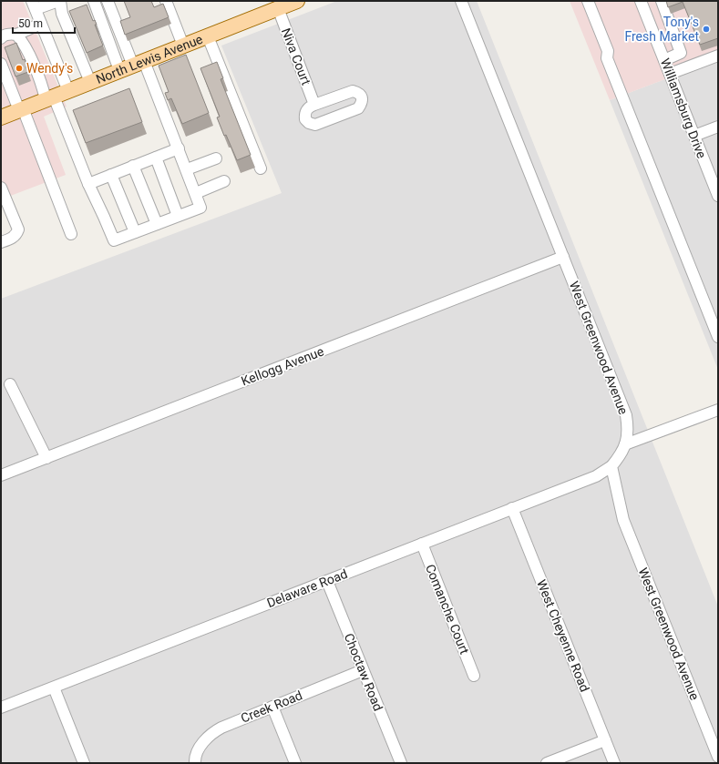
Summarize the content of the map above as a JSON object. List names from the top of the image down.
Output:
{
  "streets": {
    "main road": ["North Lewis Avenue"],
    "street": [
      "Niva Court",
      "Williamsburg Drive",
      "West Greenwood Avenue",
      "Kellogg Avenue",
      "Delaware Road",
      "Comanche Court",
      "West Cheyenne Road",
      "Choctaw Road",
      "Creek Road"
    ]
  },
  "crossings": [
    ["Niva Court", "North Lewis Avenue"],
    ["West Greenwood Avenue", "Kellogg Avenue"],
    ["West Greenwood Avenue", "Delaware Road"],
    ["Delaware Road", "Comanche Court"],
    ["Delaware Road", "West Cheyenne Road"],
    ["Delaware Road", "Choctaw Road"],
    ["Choctaw Road", "Creek Road"]
  ],
  "places": ["Tony's Fresh Market", "Wendy's"],
  "scale_bar": "50 m"
}
